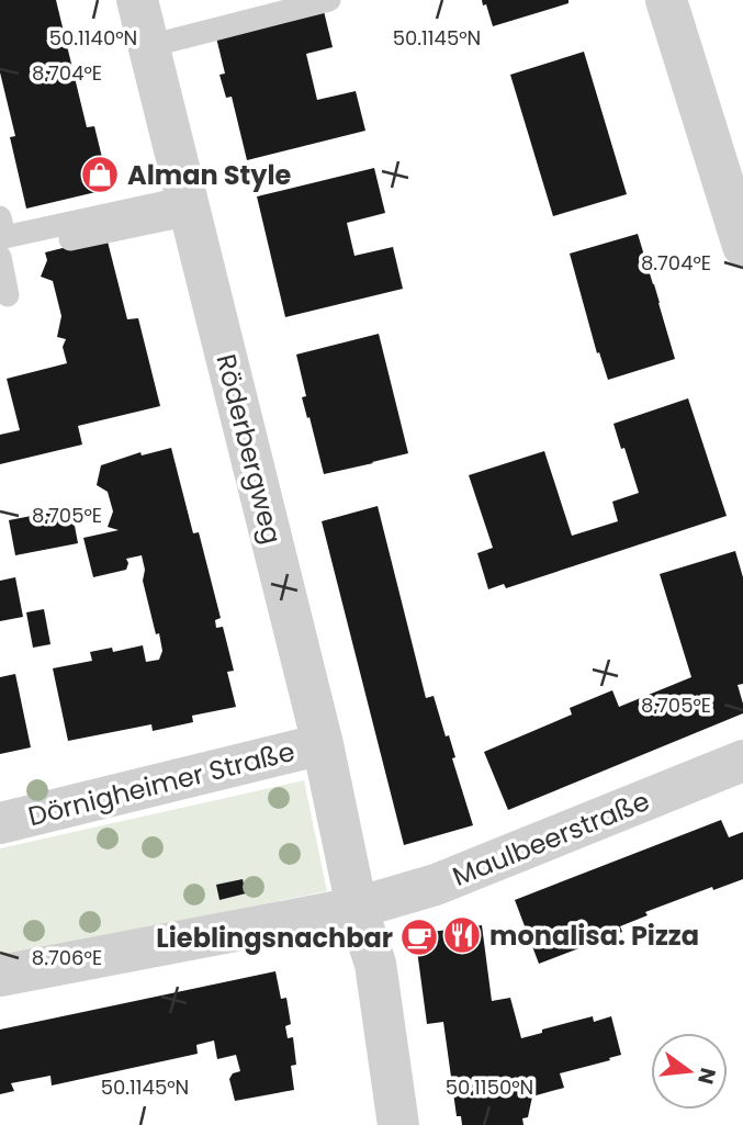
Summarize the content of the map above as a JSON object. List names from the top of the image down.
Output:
{
  "streets": {
    "street": ["Röderbergweg", "Dörnigheimer Straße", "Maulbeerstraße"]
  },
  "crossings": [
    ["Röderbergweg", "Dörnigheimer Straße"],
    ["Röderbergweg", "Maulbeerstraße"]
  ],
  "places": {
    "shop": ["Alman Style"],
    "restaurant": ["monalisa. Pizza"],
    "cafe": ["Lieblingsnachbar"]
  },
  "north": "right",
  "coordinates": [
    "50.1140°N",
    "50.1145°N",
    "8.704°E",
    "8.705°E",
    "8.706°E",
    "50.1150°N"
  ]
}
